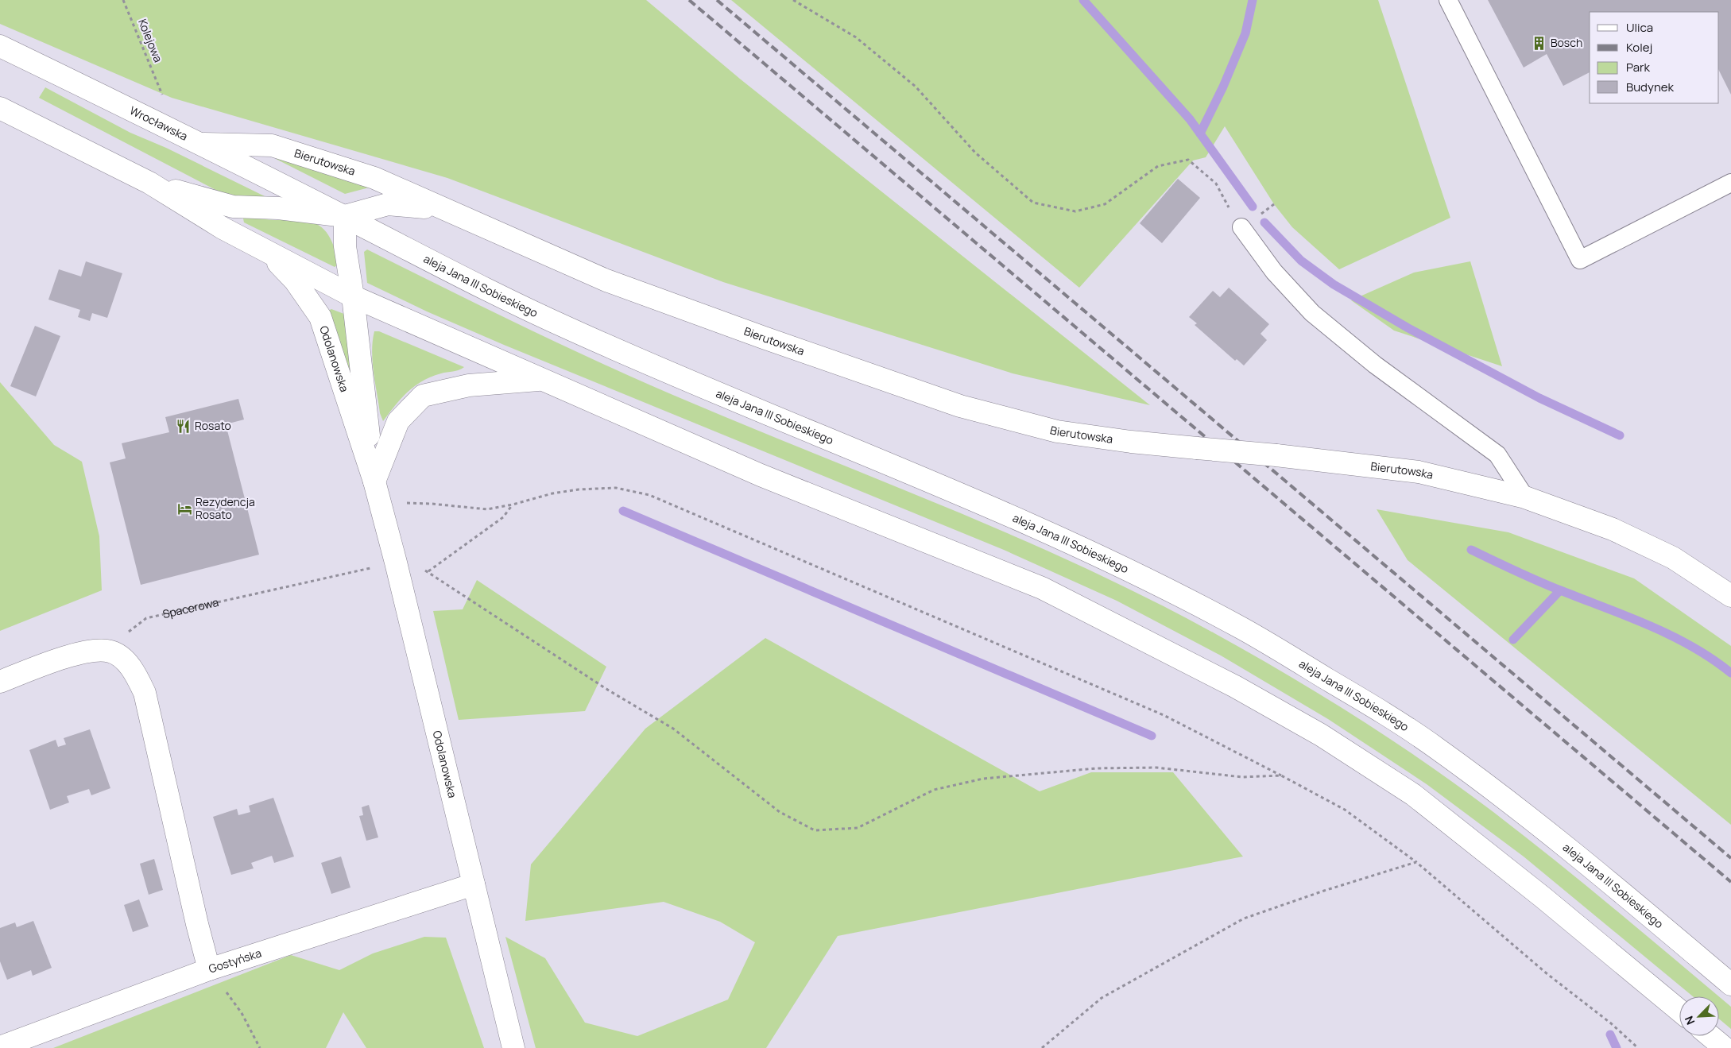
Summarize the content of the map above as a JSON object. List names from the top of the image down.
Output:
{
  "streets": {
    "street": [
      "Wrocławska",
      "Bierutowska",
      "aleja Jana III Sobieskiego",
      "Odolanowska",
      "Gostyńska"
    ],
    "path": ["Kolejowa", "Spacerowa"]
  },
  "crossings": [
    ["Wrocławska", "Bierutowska"],
    ["Wrocławska", "aleja Jana III Sobieskiego"],
    ["Wrocławska", "Odolanowska"],
    ["Bierutowska", "aleja Jana III Sobieskiego"],
    ["Bierutowska", "Odolanowska"],
    ["aleja Jana III Sobieskiego", "Odolanowska"],
    ["Odolanowska", "Spacerowa"],
    ["Odolanowska", "Gostyńska"]
  ],
  "places": {
    "building": ["Bosch"],
    "restaurant": ["Rosato"],
    "hotel": ["Rezydencja Rosato"]
  },
  "legend": [
    "Ulica",
    "Kolej",
    "Park",
    "Budynek"
  ],
  "north": "bottom left"
}
